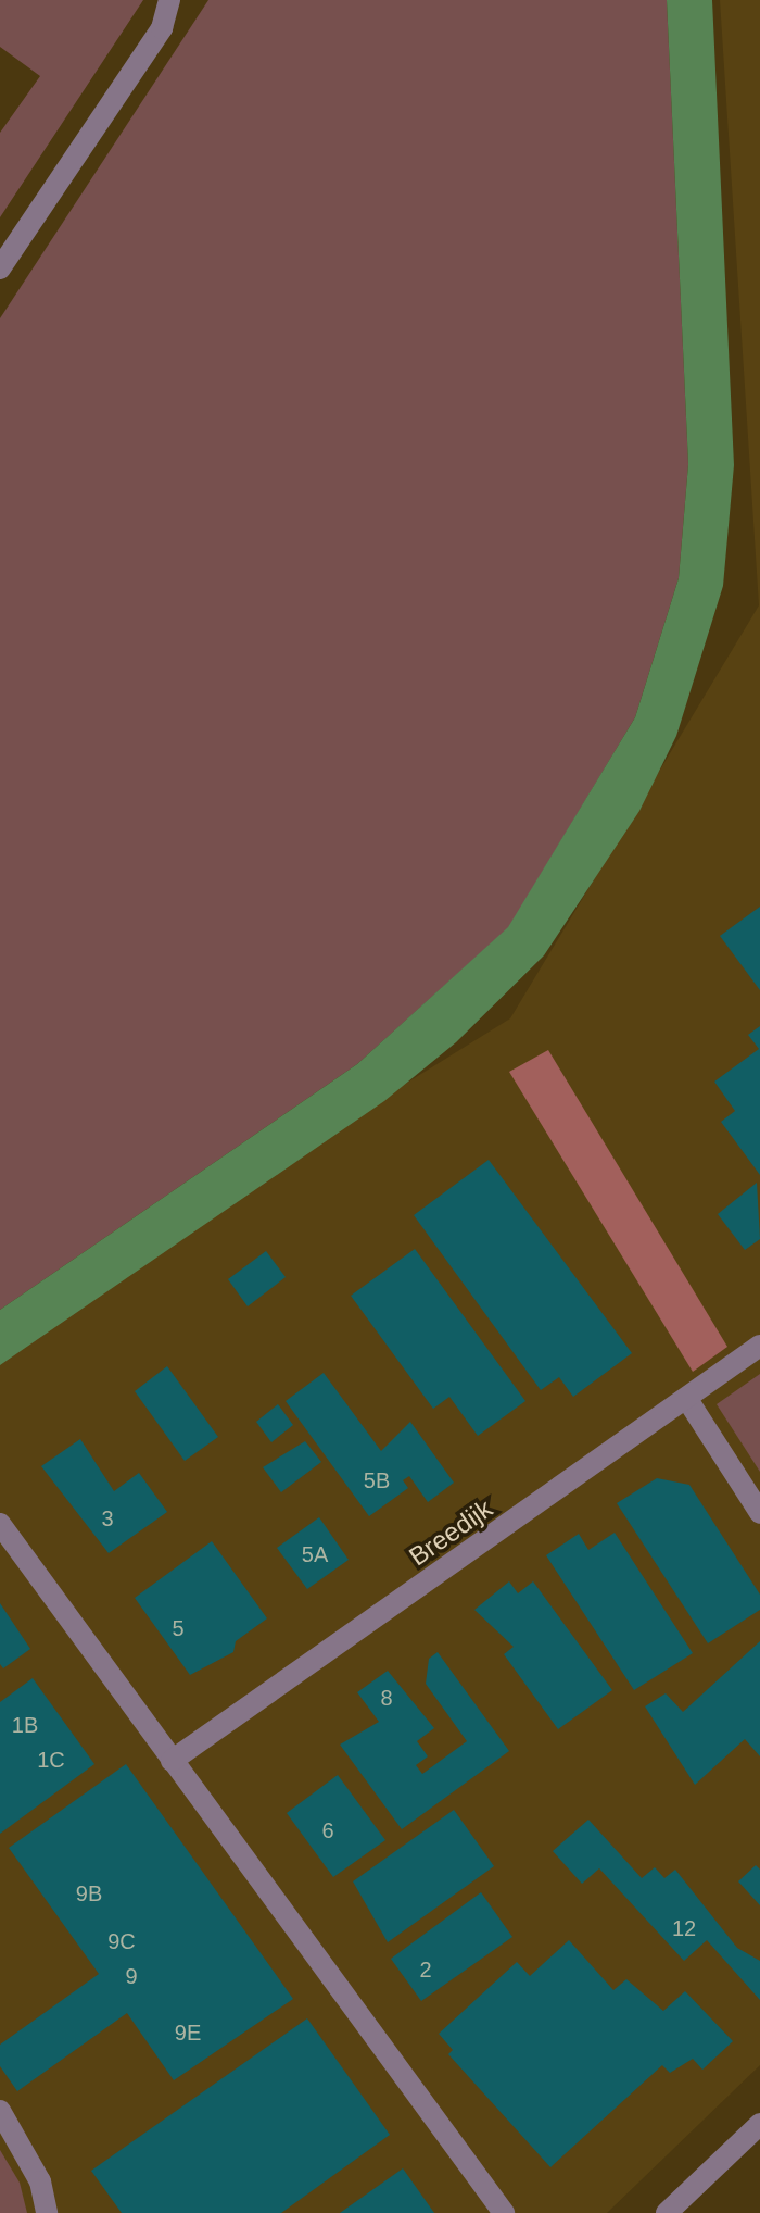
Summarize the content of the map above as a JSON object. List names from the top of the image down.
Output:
{
  "streets": {
    "street": ["Breedijk"]
  },
  "house_numbers": [
    "5B",
    "3",
    "5A",
    "5",
    "8",
    "1B",
    "1C",
    "6",
    "9B",
    "12",
    "9C",
    "2",
    "9",
    "9E"
  ]
}
